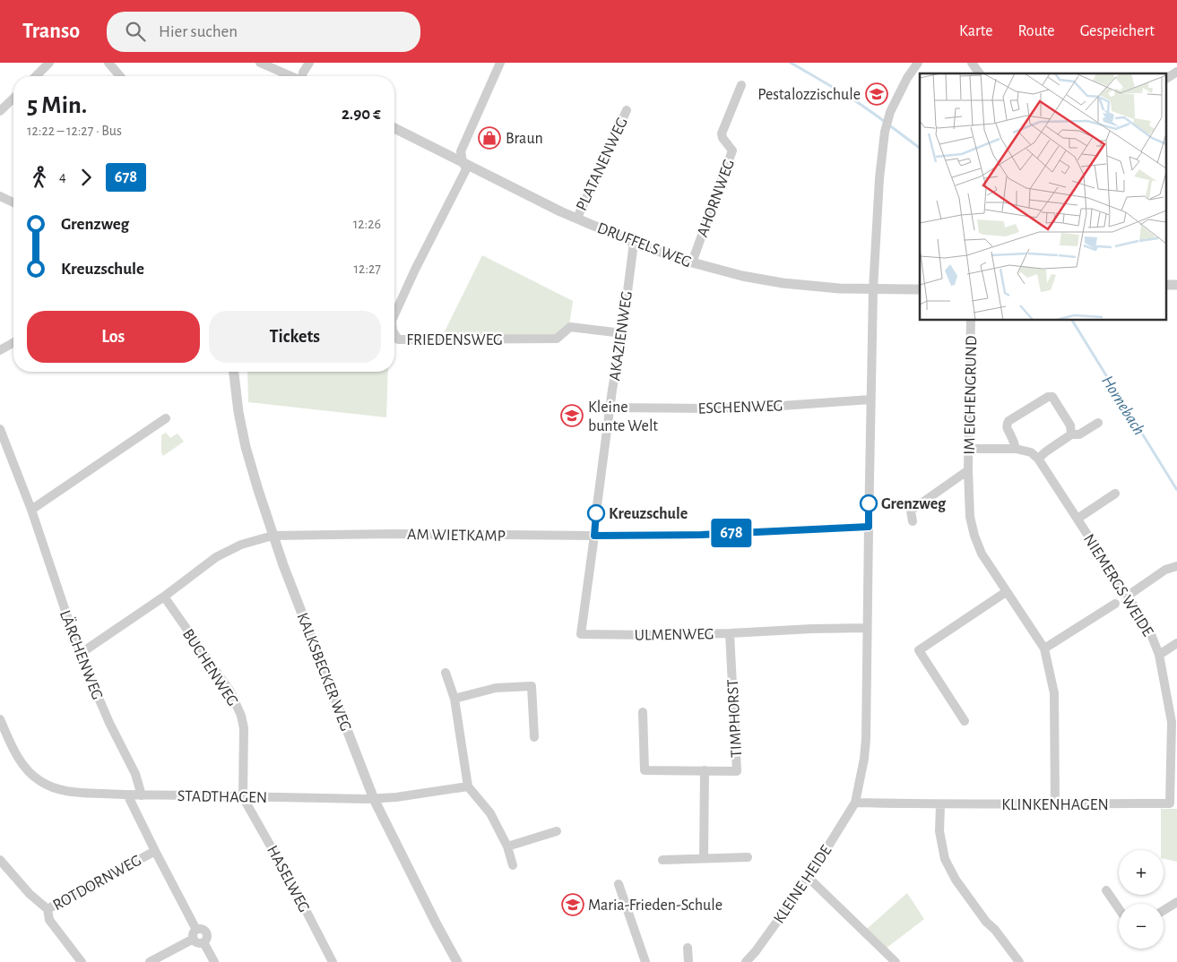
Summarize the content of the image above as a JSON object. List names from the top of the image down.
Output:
{
  "streets": {
    "street": [
      "PLATANENWEG",
      "AHORNWEG",
      "DRUFFELS WEG",
      "AKAZIENWEG",
      "FRIEDENSWEG",
      "IM EICHENGRUND",
      "ESCHENWEG",
      "AM WIETKAMP",
      "NIEMERGS WEIDE",
      "ULMENWEG",
      "LÄRCHENWEG",
      "BUCHENWEG",
      "KALKSBECKER WEG",
      "TIMPHORST",
      "STADTHAGEN",
      "KLINKENHAGEN",
      "HASELWEG",
      "ROTDORNWEG",
      "KLEINE HEIDE"
    ]
  },
  "crossings": [
    ["PLATANENWEG", "DRUFFELS WEG"],
    ["AHORNWEG", "DRUFFELS WEG"],
    ["DRUFFELS WEG", "AKAZIENWEG"],
    ["DRUFFELS WEG", "FRIEDENSWEG"],
    ["AKAZIENWEG", "FRIEDENSWEG"],
    ["AKAZIENWEG", "ESCHENWEG"],
    ["AKAZIENWEG", "AM WIETKAMP"],
    ["AKAZIENWEG", "ULMENWEG"],
    ["IM EICHENGRUND", "KLINKENHAGEN"],
    ["AM WIETKAMP", "ULMENWEG"],
    ["AM WIETKAMP", "LÄRCHENWEG"],
    ["AM WIETKAMP", "BUCHENWEG"],
    ["AM WIETKAMP", "KALKSBECKER WEG"],
    ["NIEMERGS WEIDE", "KLINKENHAGEN"],
    ["ULMENWEG", "TIMPHORST"],
    ["LÄRCHENWEG", "STADTHAGEN"],
    ["BUCHENWEG", "STADTHAGEN"],
    ["BUCHENWEG", "HASELWEG"],
    ["KALKSBECKER WEG", "STADTHAGEN"],
    ["STADTHAGEN", "HASELWEG"],
    ["STADTHAGEN", "ROTDORNWEG"],
    ["KLINKENHAGEN", "KLEINE HEIDE"]
  ],
  "water": ["Hornebach"],
  "places": {
    "school or university": ["Pestalozzischule", "Kleine bunte Welt", "Maria-Frieden-Schule"],
    "shop": ["Braun"],
    "other": ["Grenzweg", "Kreuzschule"]
  },
  "lines": ["bus line 678"],
  "page": {
    "header": "Transo",
    "search": "Hier suchen",
    "nav": ["Karte", "Route", "Gespeichert"],
    "on_map": "678",
    "heading": ["5 Min.", "12:22 – 12:27 · Bus", "2.90 €"],
    "legs": ["4", "678"],
    "list": [
      {
        "name": "Grenzweg",
        "value": "12:26"
      },
      {
        "name": "Kreuzschule",
        "value": "12:27"
      }
    ],
    "buttons": ["Los", "Tickets"],
    "map_buttons": ["+", "−"]
  }
}
